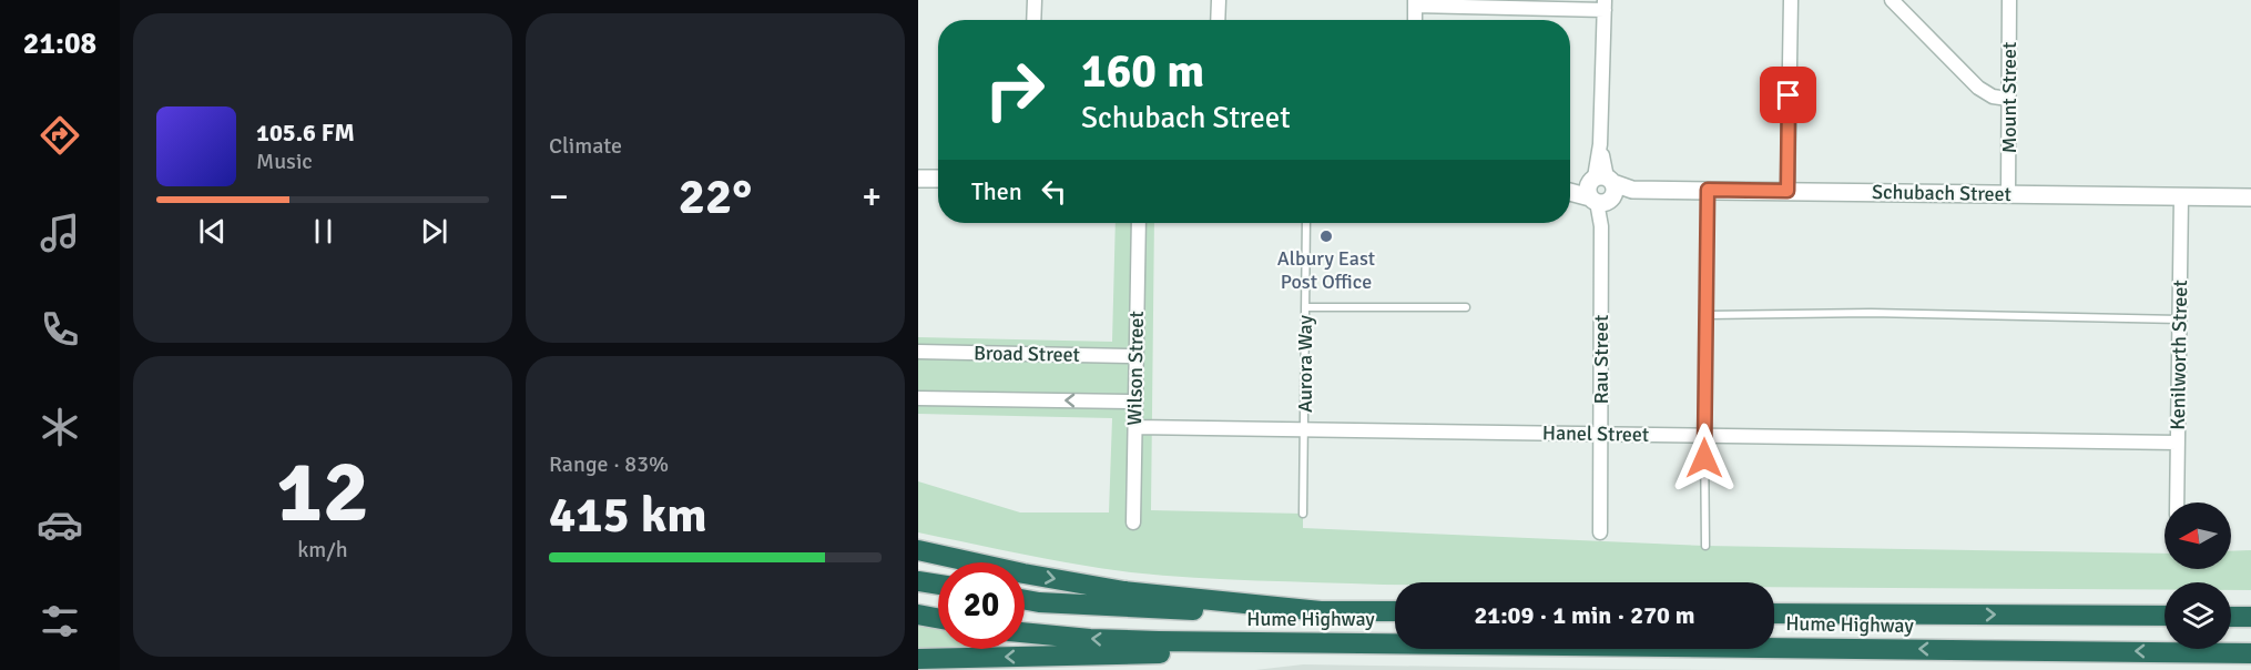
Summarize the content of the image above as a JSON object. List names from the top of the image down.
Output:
{
  "streets": {
    "highway": ["Hume Highway"],
    "street": [
      "Mount Street",
      "Schubach Street",
      "Broad Street",
      "Kenilworth Street",
      "Rau Street",
      "Wilson Street",
      "Hanel Street"
    ],
    "lane": ["Aurora Way"]
  },
  "crossings": [
    ["Mount Street", "Schubach Street"],
    ["Schubach Street", "Kenilworth Street"],
    ["Schubach Street", "Rau Street"],
    ["Broad Street", "Wilson Street"],
    ["Kenilworth Street", "Hanel Street"],
    ["Rau Street", "Hanel Street"],
    ["Aurora Way", "Hanel Street"],
    ["Wilson Street", "Hanel Street"]
  ],
  "places": ["Albury East Post Office"],
  "north": "left",
  "page": {
    "tabs": "21:08",
    "tile": [
      "Climate",
      ["12", "km/h"],
      ["Range · 83%", "415 km"]
    ],
    "turn": ["160 m", "Schubach Street"],
    "song": ["105.6 FM", "Music"],
    "then": "Then",
    "heat": ["−", "22°", "+"],
    "limit": "20",
    "trip": "21:09 · 1 min · 270 m"
  }
}
